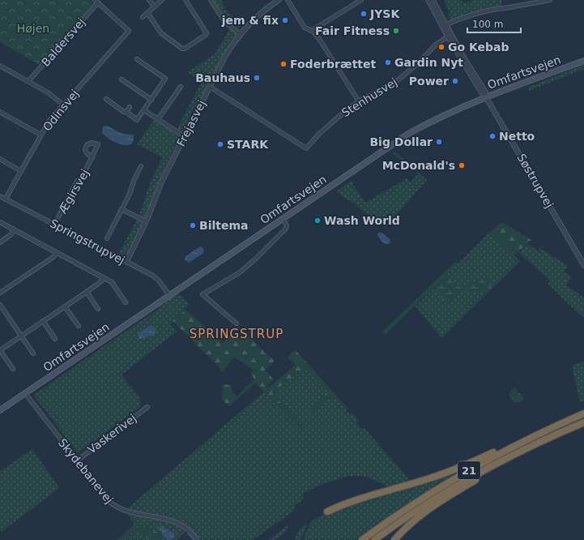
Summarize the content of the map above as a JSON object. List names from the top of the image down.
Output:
{
  "streets": {
    "highway": ["21"],
    "main road": ["Omfartsvejen"],
    "street": [
      "Baldersvej",
      "Stenhusvej",
      "Odinsvej",
      "Frejasvej",
      "Søstrupvej",
      "Ægirsvej",
      "Springstrupvej",
      "Vaskerivej",
      "Skydebanevej"
    ]
  },
  "crossings": [
    ["Baldersvej", "Odinsvej"],
    ["Omfartsvejen", "Søstrupvej"],
    ["Omfartsvejen", "Springstrupvej"],
    ["Omfartsvejen", "Skydebanevej"],
    ["Stenhusvej", "Frejasvej"],
    ["Odinsvej", "Springstrupvej"],
    ["Frejasvej", "Springstrupvej"],
    ["Ægirsvej", "Springstrupvej"],
    ["Vaskerivej", "Skydebanevej"]
  ],
  "districts": ["SPRINGSTRUP"],
  "parks": ["Højen"],
  "places": [
    "JYSK",
    "jem & fix",
    "Fair Fitness",
    "Go Kebab",
    "Gardin Nyt",
    "Foderbrættet",
    "Bauhaus",
    "Power",
    "Netto",
    "Big Dollar",
    "STARK",
    "McDonald's",
    "Wash World",
    "Biltema"
  ],
  "scale_bar": "100 m"
}
